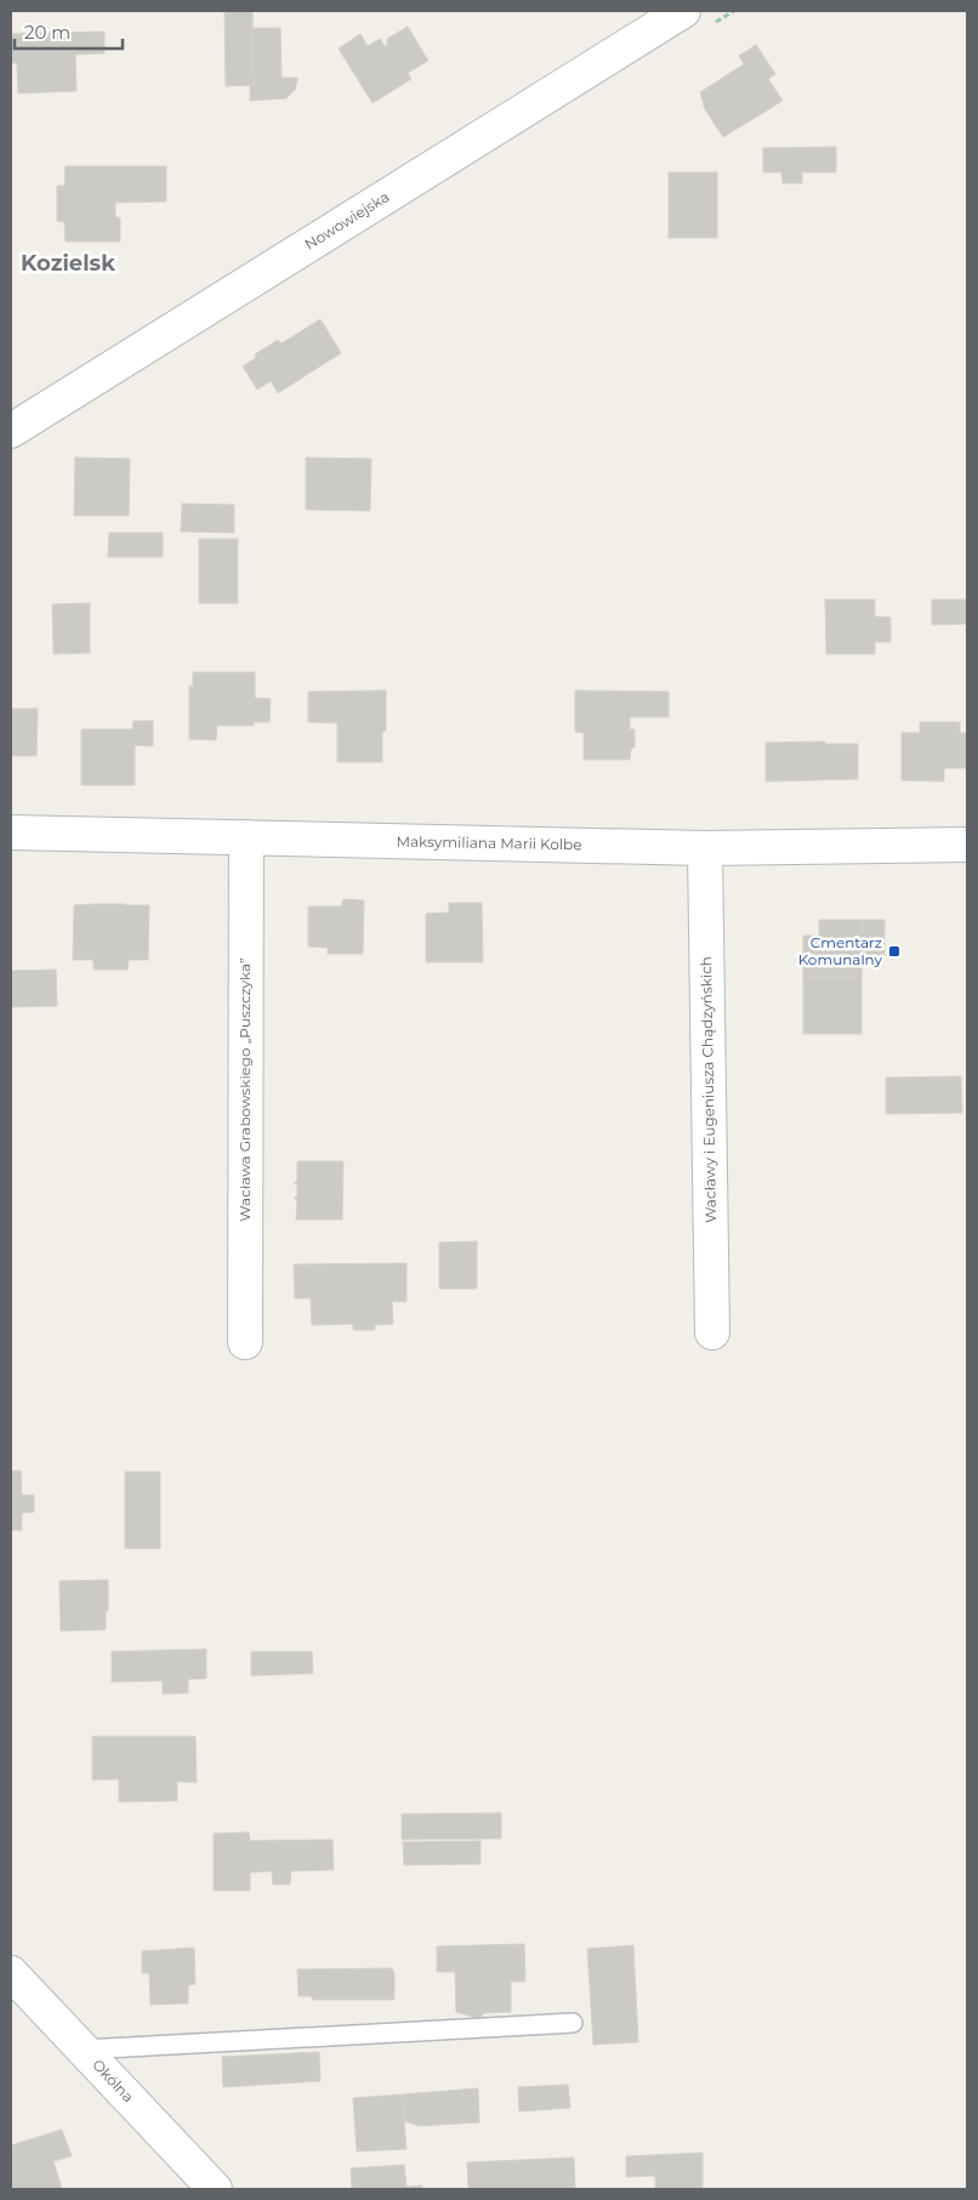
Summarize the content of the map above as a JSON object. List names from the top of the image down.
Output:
{
  "streets": {
    "street": [
      "Nowowiejska",
      "Maksymiliana Marii Kolbe",
      "Wacława Grabowskiego „Puszczyka”",
      "Wacławy i Eugeniusza Chądzyńskich",
      "Okólna"
    ]
  },
  "crossings": [
    ["Maksymiliana Marii Kolbe", "Wacława Grabowskiego „Puszczyka”"],
    ["Maksymiliana Marii Kolbe", "Wacławy i Eugeniusza Chądzyńskich"]
  ],
  "districts": ["Kozielsk"],
  "places": {
    "transit": ["Cmentarz Komunalny"]
  },
  "scale_bar": "20 m"
}
